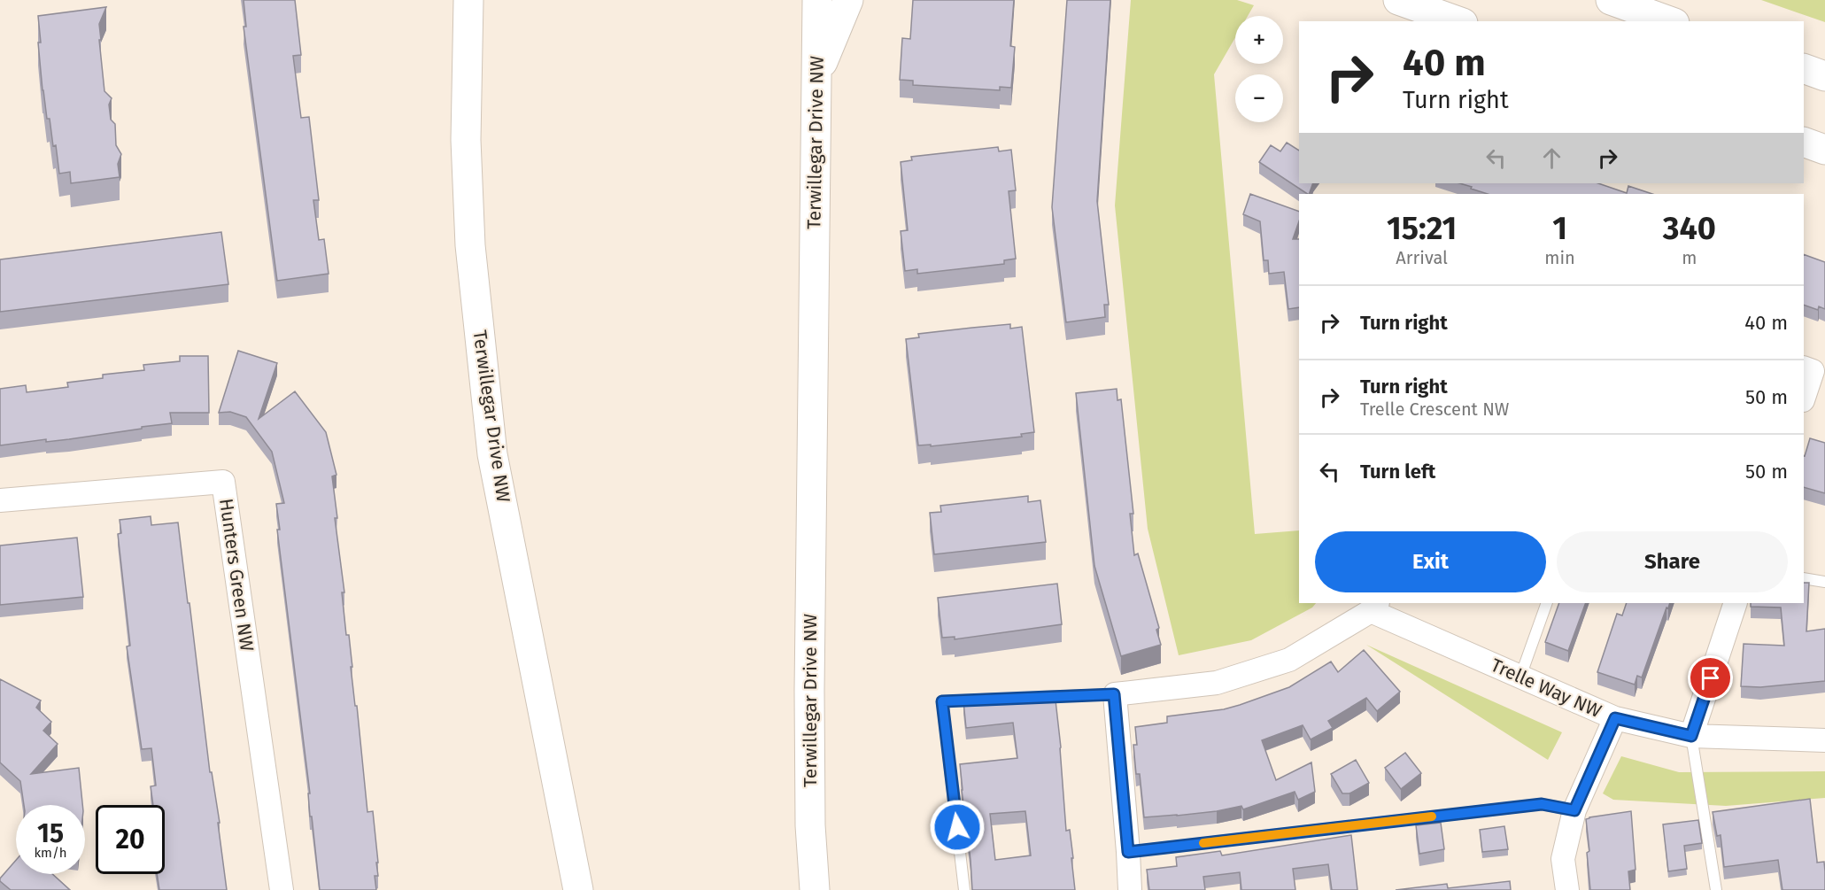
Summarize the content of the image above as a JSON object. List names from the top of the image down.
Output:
{
  "streets": {
    "main road": ["Terwillegar Drive NW"],
    "street": ["Hunters Green NW", "Trelle Way NW"]
  },
  "page": {
    "map_buttons": ["+", "−"],
    "turn": ["40 m", "Turn right"],
    "eta": [
      "15:21",
      "Arrival",
      "1",
      "min",
      "340",
      "m"
    ],
    "list": [
      {
        "name": "Turn right",
        "value": "40 m"
      },
      {
        "name": "Turn right",
        "note": "Trelle Crescent NW",
        "value": "50 m"
      },
      {
        "name": "Turn left",
        "value": "50 m"
      }
    ],
    "buttons": ["Exit", "Share"],
    "speed": "15 km/h",
    "limit": "20"
  }
}
